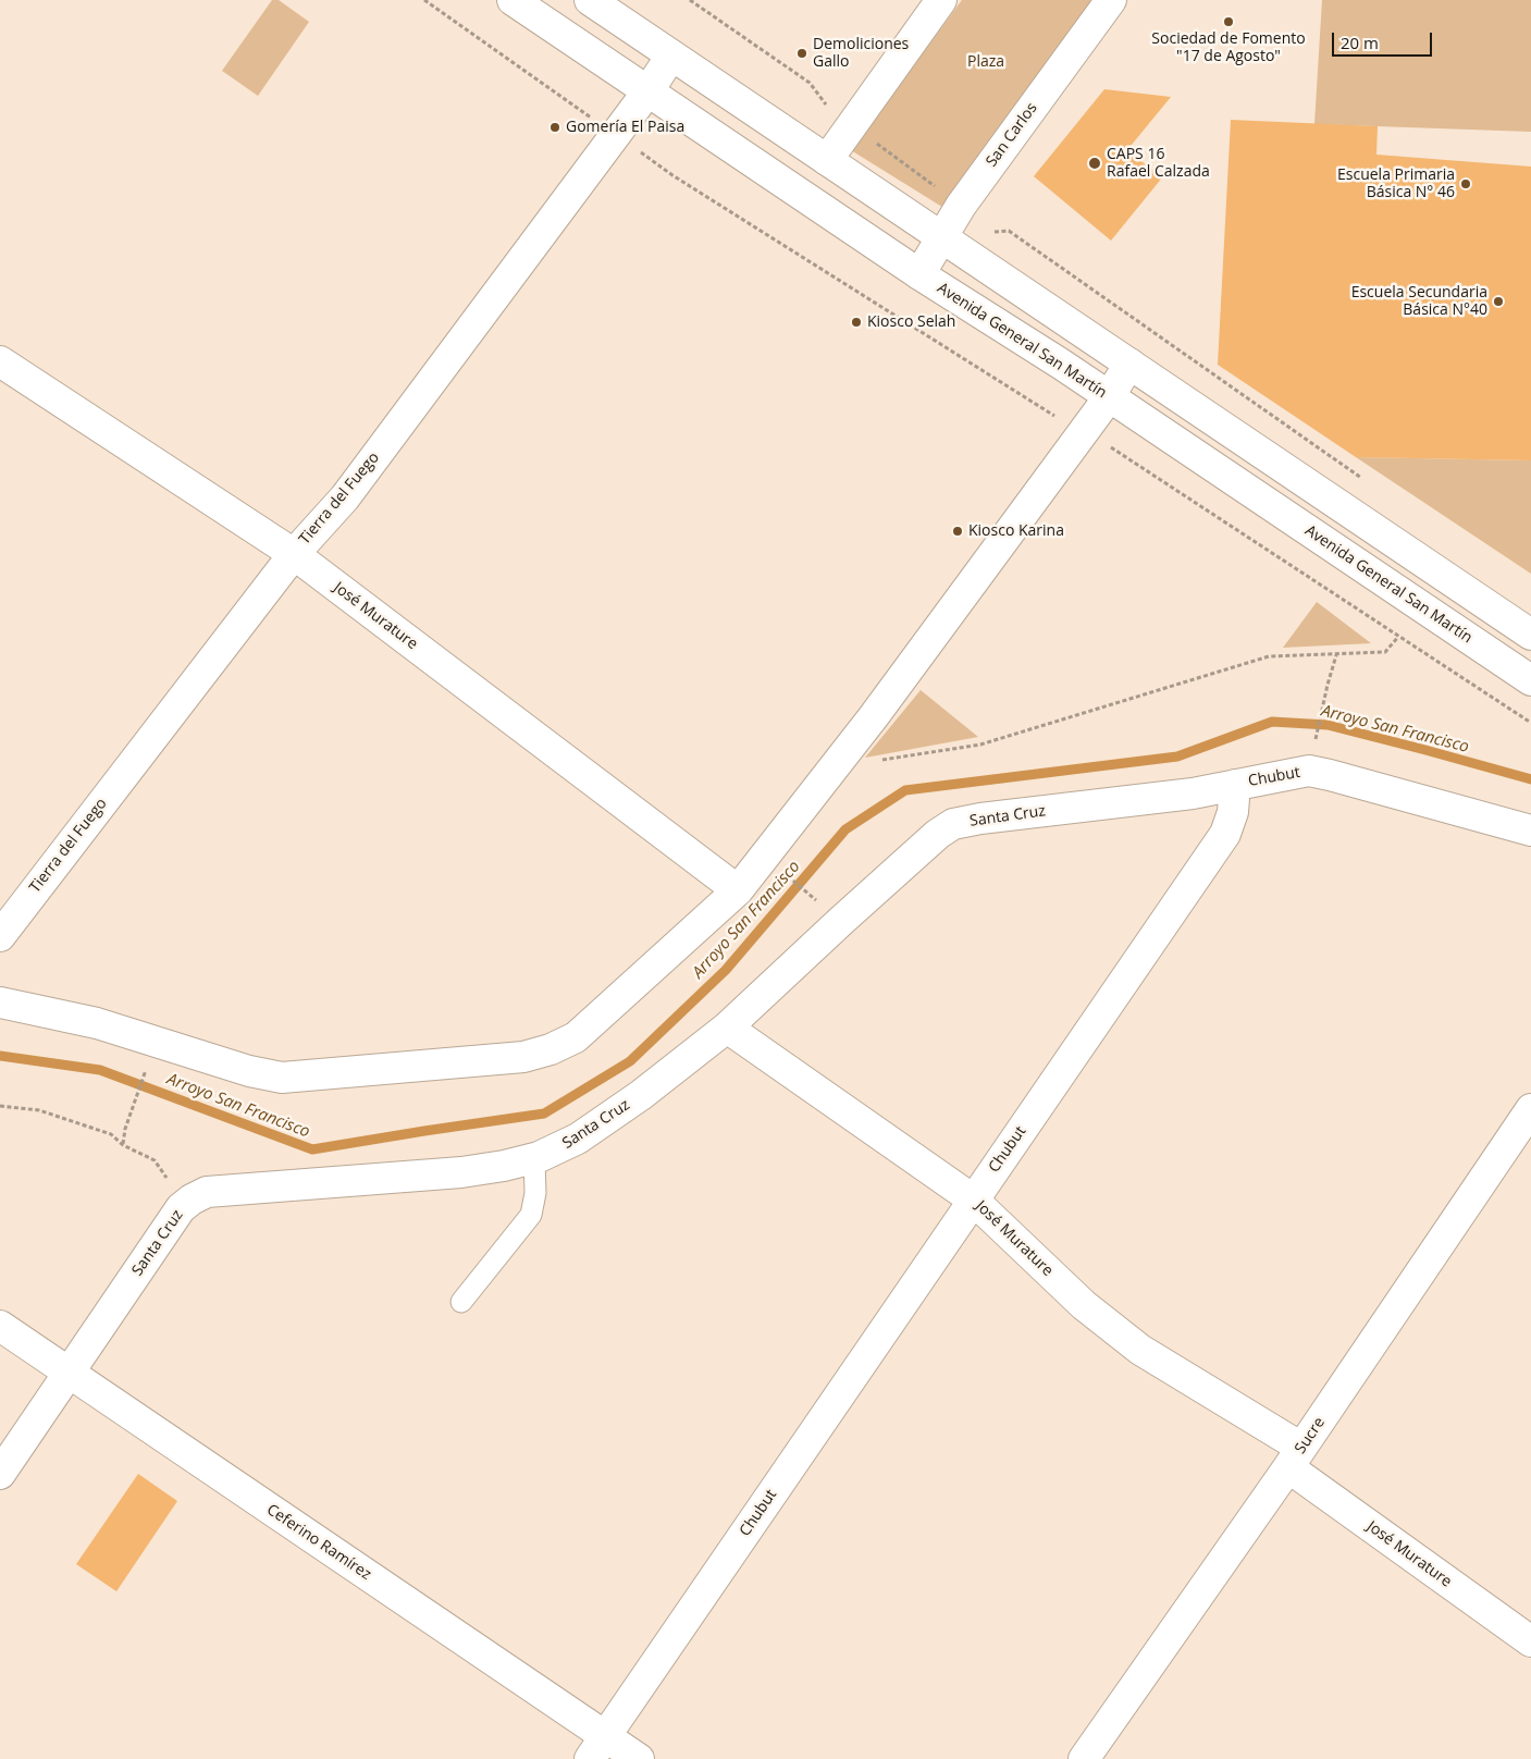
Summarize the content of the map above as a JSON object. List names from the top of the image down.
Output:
{
  "streets": {
    "street": [
      "San Carlos",
      "Avenida General San Martín",
      "Tierra del Fuego",
      "José Murature",
      "Chubut",
      "Santa Cruz",
      "Sucre",
      "Ceferino Ramírez"
    ]
  },
  "crossings": [
    ["San Carlos", "Avenida General San Martín"],
    ["Avenida General San Martín", "Tierra del Fuego"],
    ["Tierra del Fuego", "José Murature"],
    ["José Murature", "Chubut"],
    ["José Murature", "Santa Cruz"],
    ["José Murature", "Sucre"],
    ["Chubut", "Santa Cruz"],
    ["Chubut", "Ceferino Ramírez"],
    ["Santa Cruz", "Ceferino Ramírez"]
  ],
  "water": ["Arroyo San Francisco"],
  "parks": ["Plaza"],
  "places": [
    "Sociedad de Fomento \"17 de Agosto\"",
    "Demoliciones Gallo",
    "Gomería El Paisa",
    "CAPS 16 Rafael Calzada",
    "Escuela Primaria Básica N° 46",
    "Escuela Secundaria Básica N°40",
    "Kiosco Selah",
    "Kiosco Karina"
  ],
  "scale_bar": "20 m"
}
